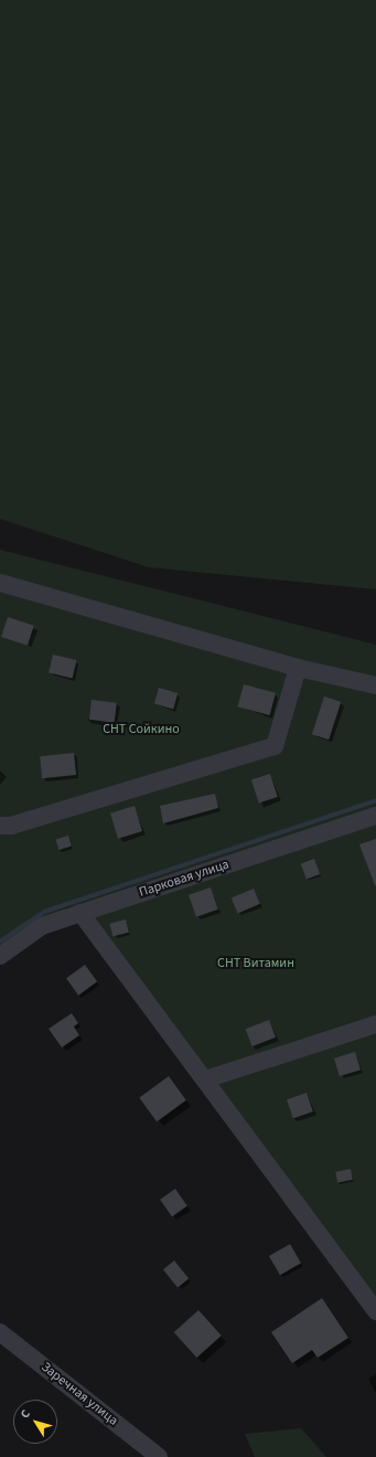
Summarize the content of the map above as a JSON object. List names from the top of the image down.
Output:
{
  "streets": {
    "street": ["Парковая улица", "Заречная улица"]
  },
  "parks": ["СНТ Сойкино", "СНТ Витамин"],
  "north": "top left"
}
